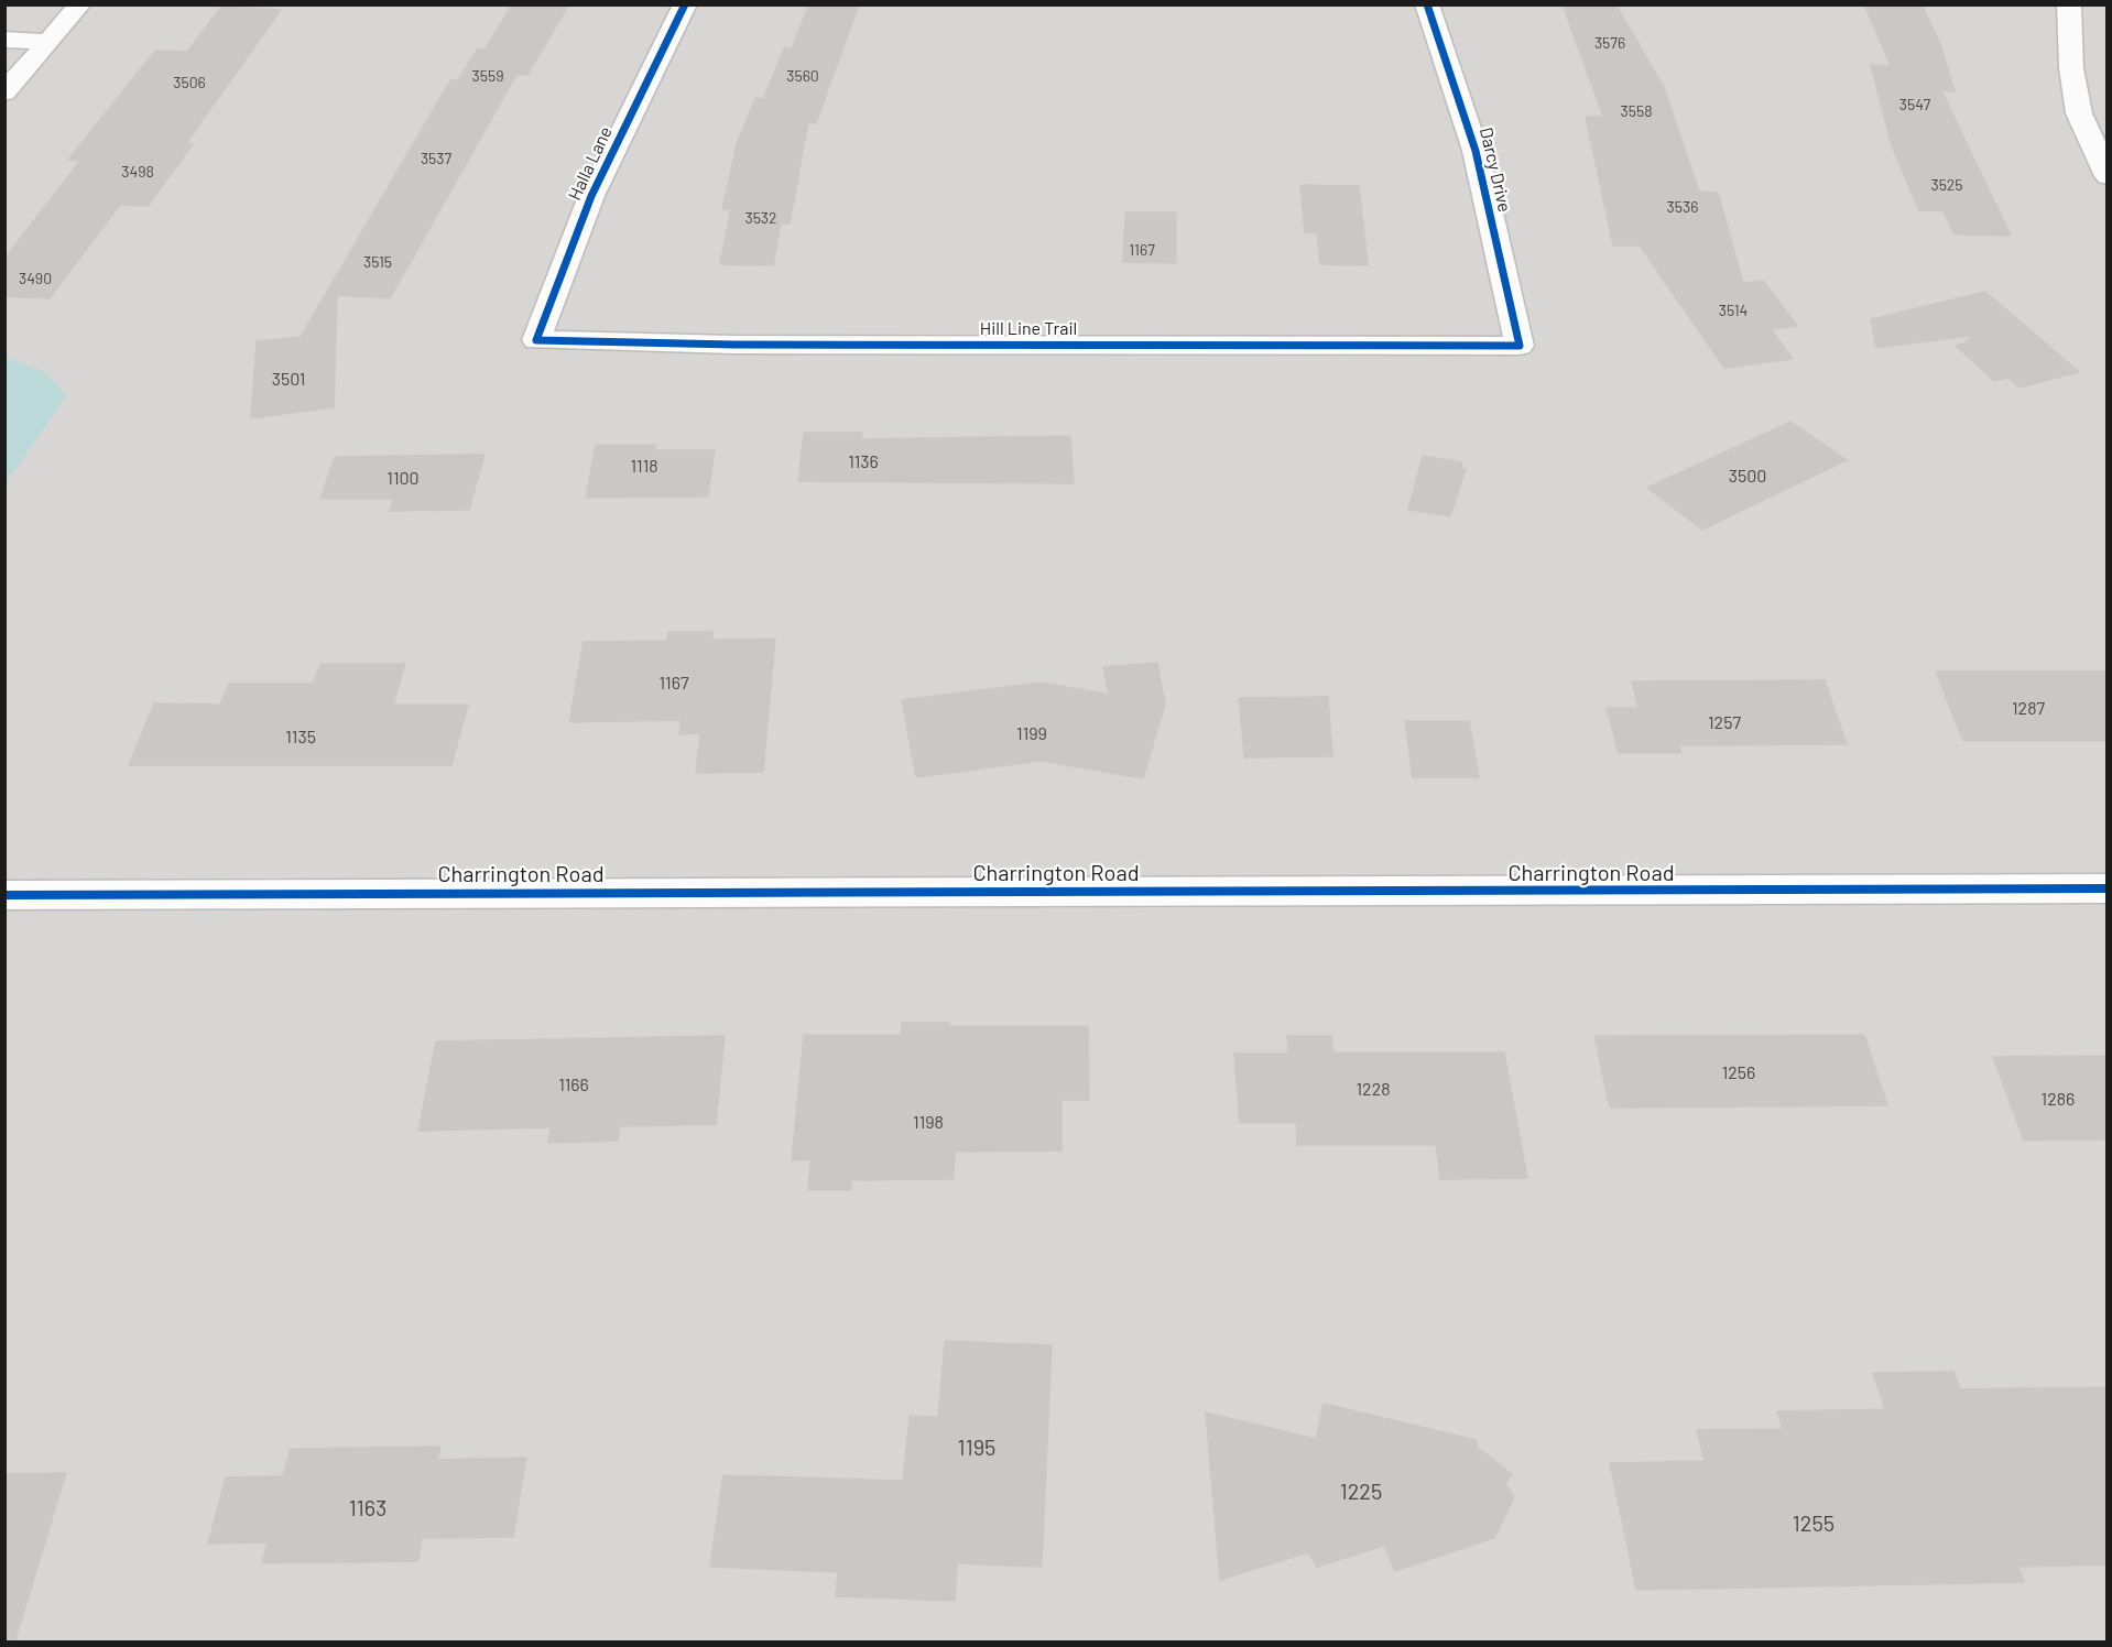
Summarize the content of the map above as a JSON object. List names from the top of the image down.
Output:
{
  "streets": {
    "street": [
      "Halla Lane",
      "Darcy Drive",
      "Hill Line Trail",
      "Charrington Road"
    ]
  },
  "crossings": [
    ["Halla Lane", "Hill Line Trail"],
    ["Darcy Drive", "Hill Line Trail"]
  ],
  "house_numbers": [
    "3576",
    "3559",
    "3560",
    "3506",
    "3547",
    "3558",
    "3537",
    "3498",
    "3525",
    "3536",
    "3532",
    "1167",
    "3515",
    "3490",
    "3514",
    "3501",
    "1136",
    "1118",
    "3500",
    "1100",
    "1167",
    "1287",
    "1257",
    "1199",
    "1135",
    "1256",
    "1166",
    "1228",
    "1286",
    "1198",
    "1195",
    "1225",
    "1163",
    "1255"
  ]
}
